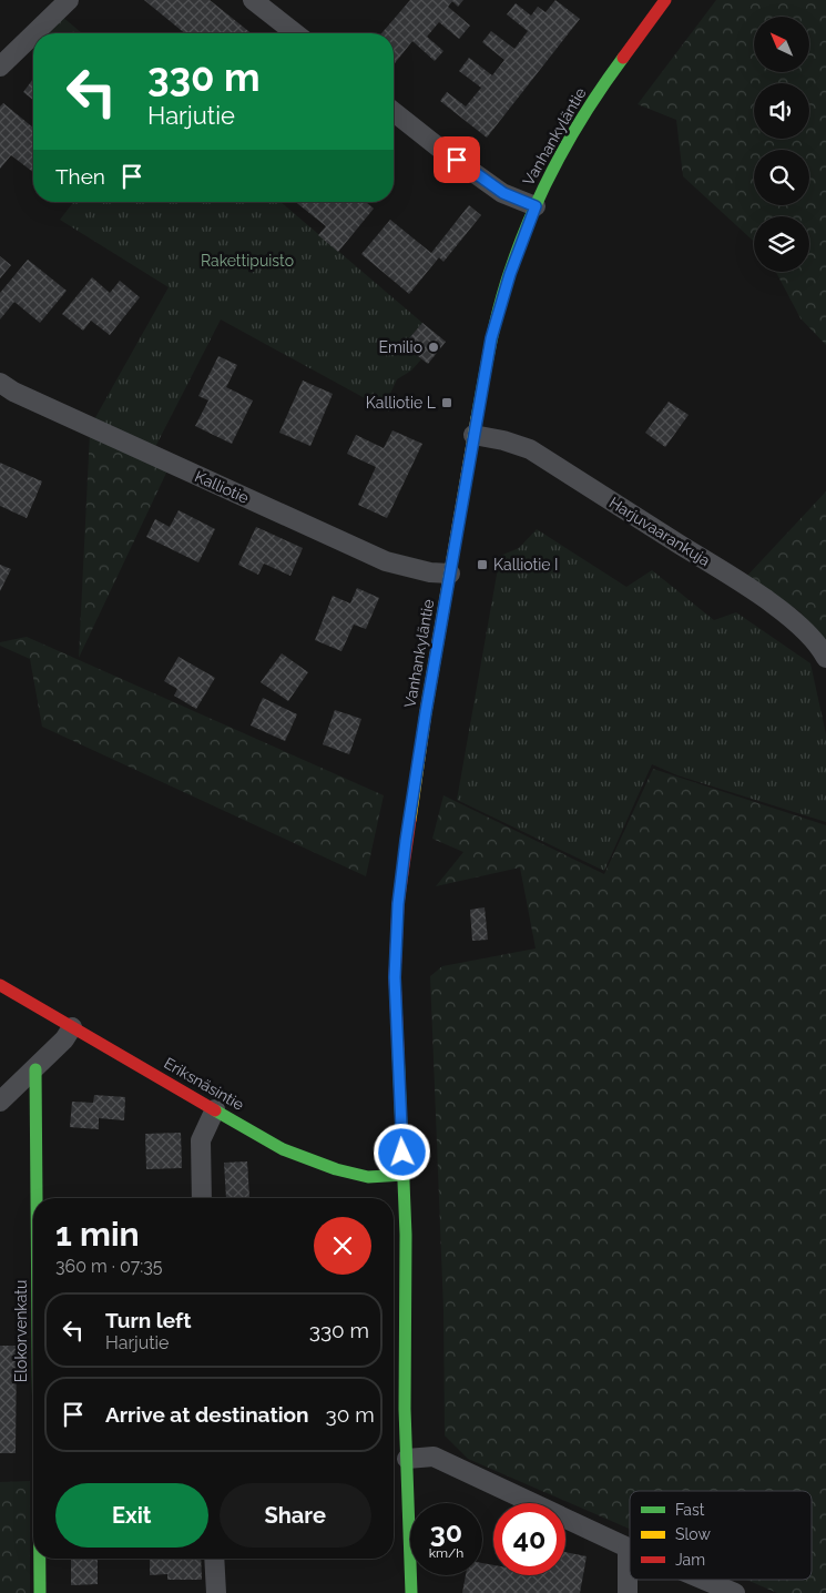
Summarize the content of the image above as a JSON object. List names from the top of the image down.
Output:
{
  "streets": {
    "street": [
      "Vanhankyläntie",
      "Kalliotie",
      "Harjuvaarankuja",
      "Eriksnäsintie",
      "Elokorvenkatu"
    ]
  },
  "crossings": [
    ["Vanhankyläntie", "Kalliotie"],
    ["Vanhankyläntie", "Harjuvaarankuja"],
    ["Vanhankyläntie", "Eriksnäsintie"]
  ],
  "parks": ["Rakettipuisto"],
  "places": {
    "other": ["Emilio"],
    "transit": ["Kalliotie L", "Kalliotie I"]
  },
  "legend": ["Fast", "Slow", "Jam"],
  "north": "top left",
  "page": {
    "turn": ["330 m", "Harjutie"],
    "then": "Then",
    "heading": ["1 min", "360 m · 07:35"],
    "list": [
      {
        "name": "Turn left",
        "note": "Harjutie",
        "value": "330 m"
      },
      {
        "name": "Arrive at destination",
        "value": "30 m"
      }
    ],
    "buttons": ["Exit", "Share"],
    "speed": "30 km/h",
    "limit": "40"
  }
}
